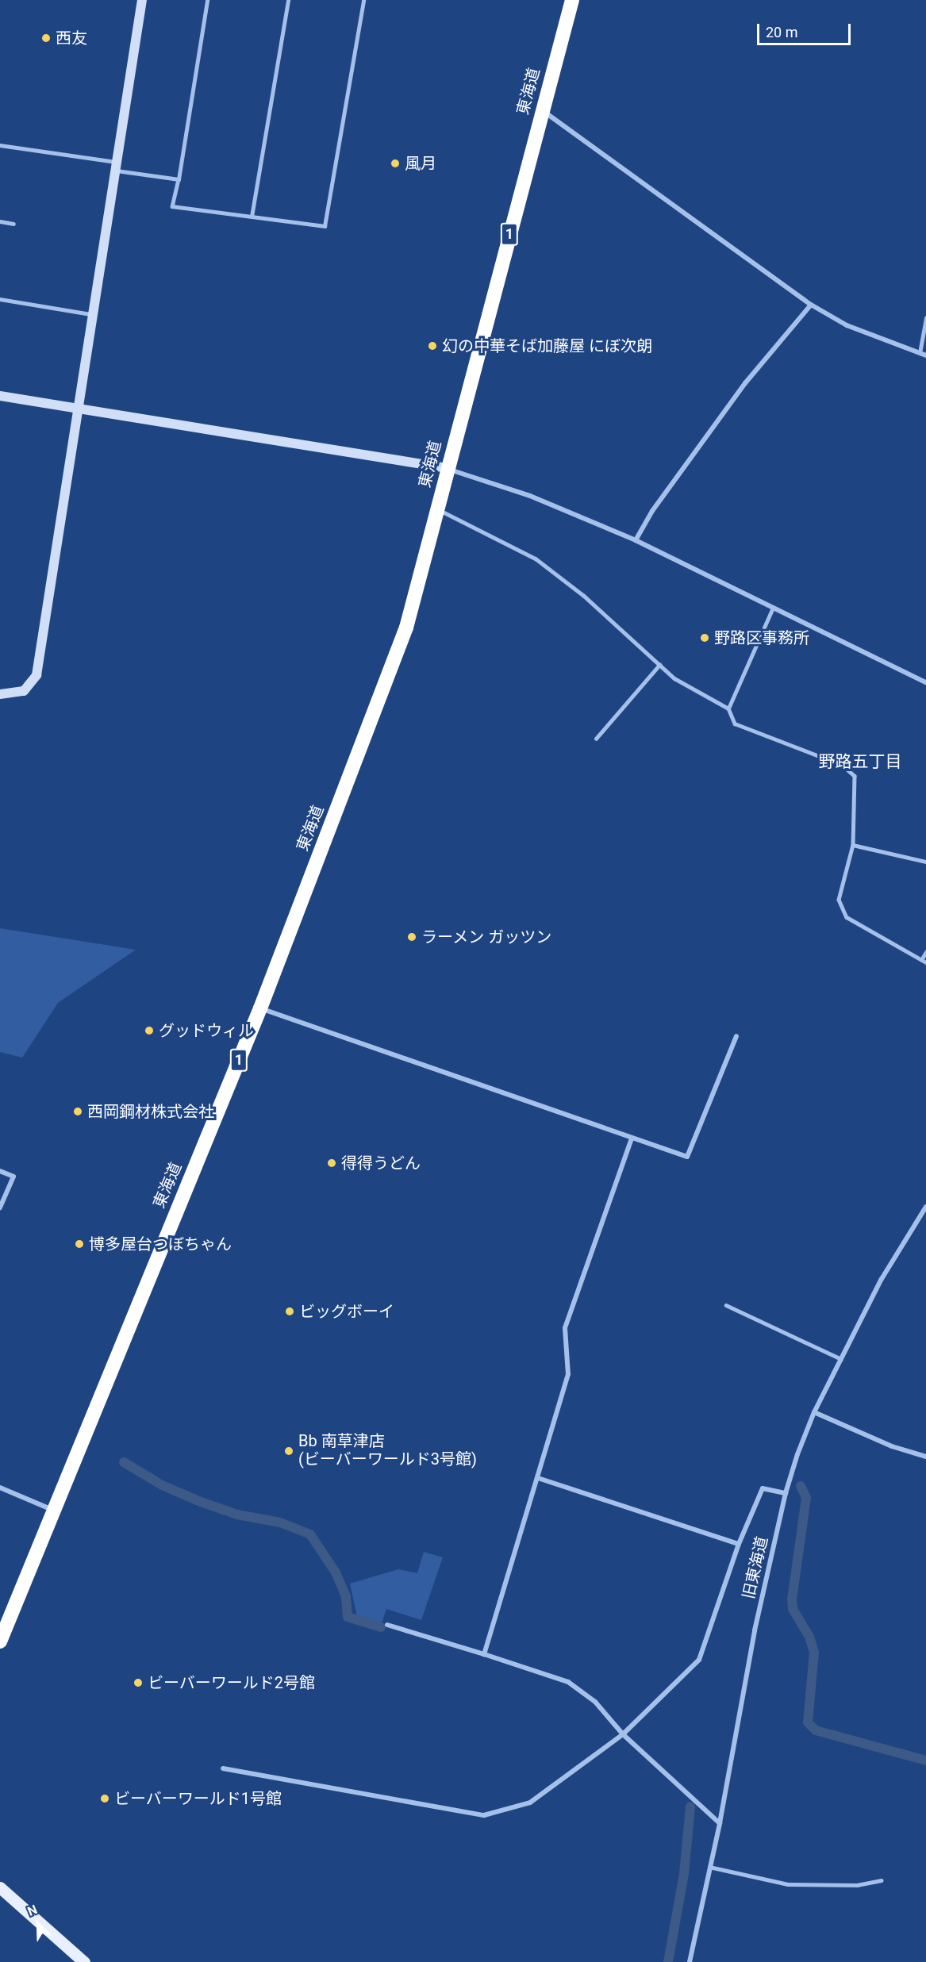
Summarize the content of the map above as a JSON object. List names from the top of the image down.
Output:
{
  "streets": {
    "highway": ["東海道", "1"],
    "street": ["旧東海道"]
  },
  "districts": ["野路五丁目"],
  "places": [
    "西友",
    "風月",
    "幻の中華そば加藤屋 にぼ次朗",
    "野路区事務所",
    "ラーメン ガッツン",
    "グッドウィル",
    "西岡鋼材株式会社",
    "得得うどん",
    "博多屋台つぼちゃん",
    "ビッグボーイ",
    "Bb 南草津店 (ビーバーワールド3号館)",
    "ビーバーワールド2号館",
    "ビーバーワールド1号館"
  ],
  "scale_bar": "20 m",
  "north": "top left"
}
